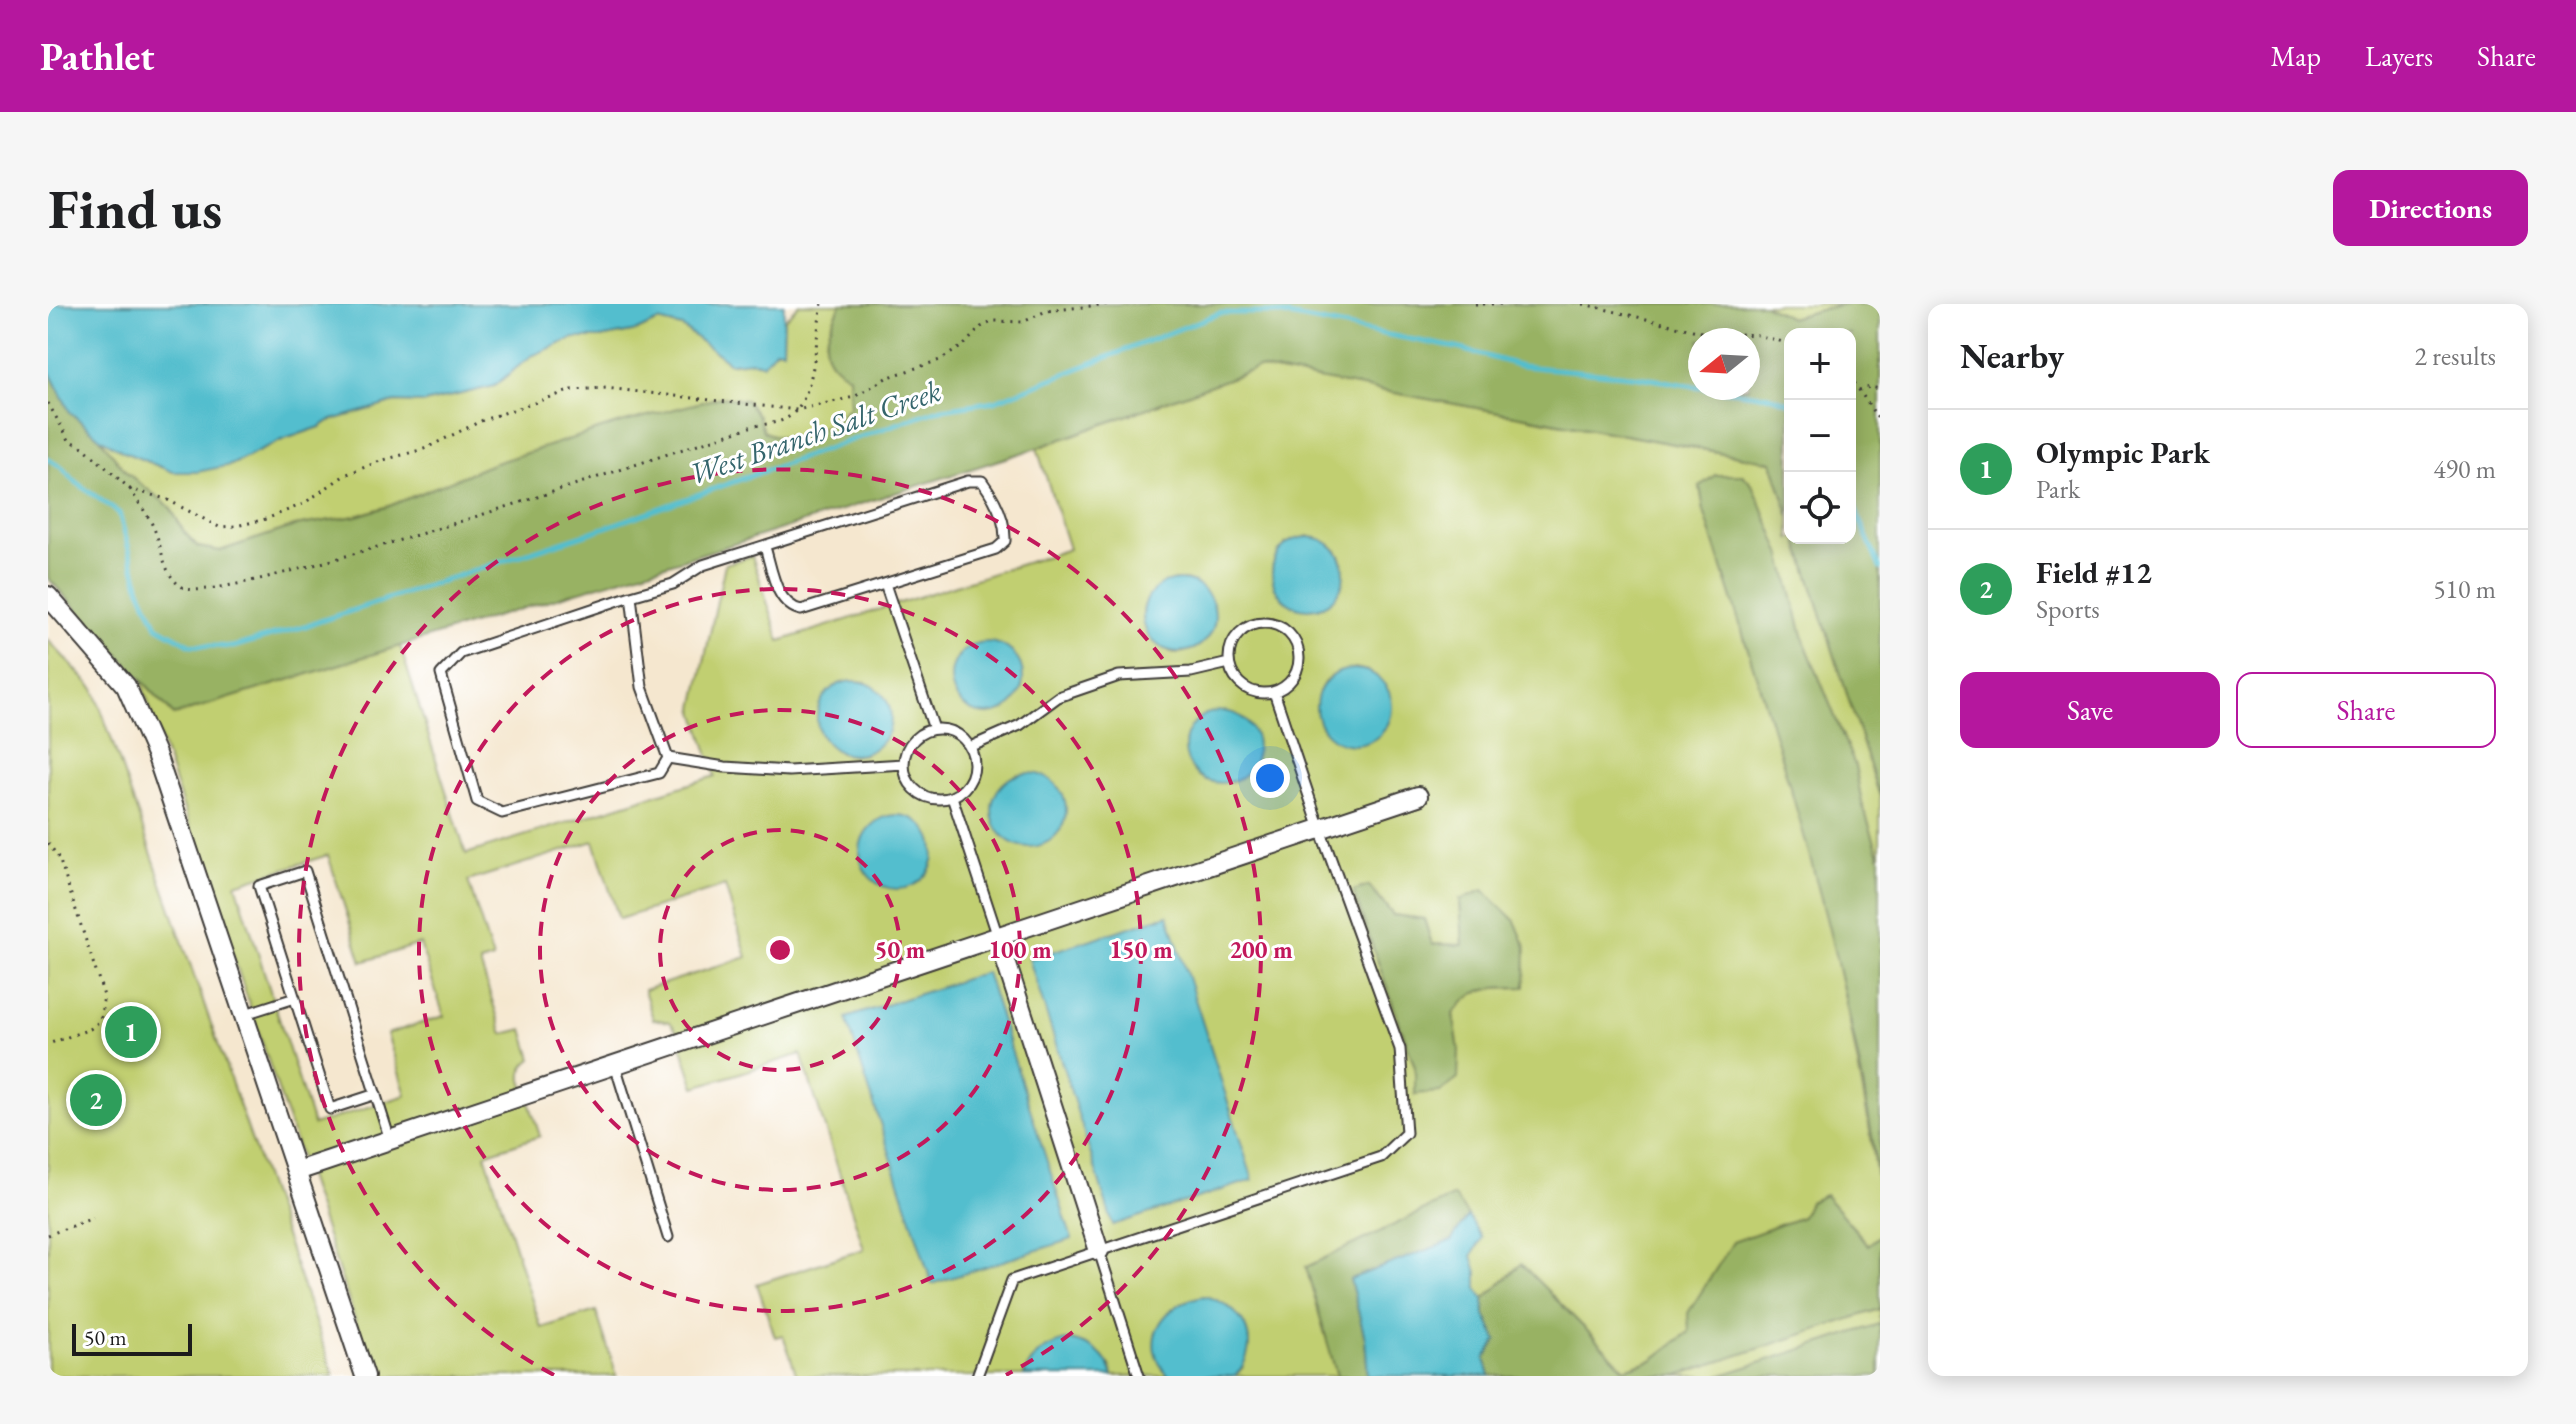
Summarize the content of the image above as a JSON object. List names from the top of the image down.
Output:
{
  "water": ["West Branch Salt Creek"],
  "scale_bar": "50 m",
  "north": "left",
  "page": {
    "header": "Pathlet",
    "nav": ["Map", "Layers", "Share"],
    "buttons": [
      "Directions",
      ["Save", "Share"]
    ],
    "title": "Find us",
    "heading": ["Nearby", "2 results"],
    "map_buttons": ["+", "−"],
    "list": [
      {
        "mark": "1",
        "name": "Olympic Park",
        "note": "Park",
        "value": "490 m"
      },
      {
        "mark": "2",
        "name": "Field #12",
        "note": "Sports",
        "value": "510 m"
      }
    ],
    "pins": ["1", "2"],
    "scale": "50 m"
  },
  "rings": [
    "50 m",
    "100 m",
    "150 m",
    "200 m"
  ]
}
